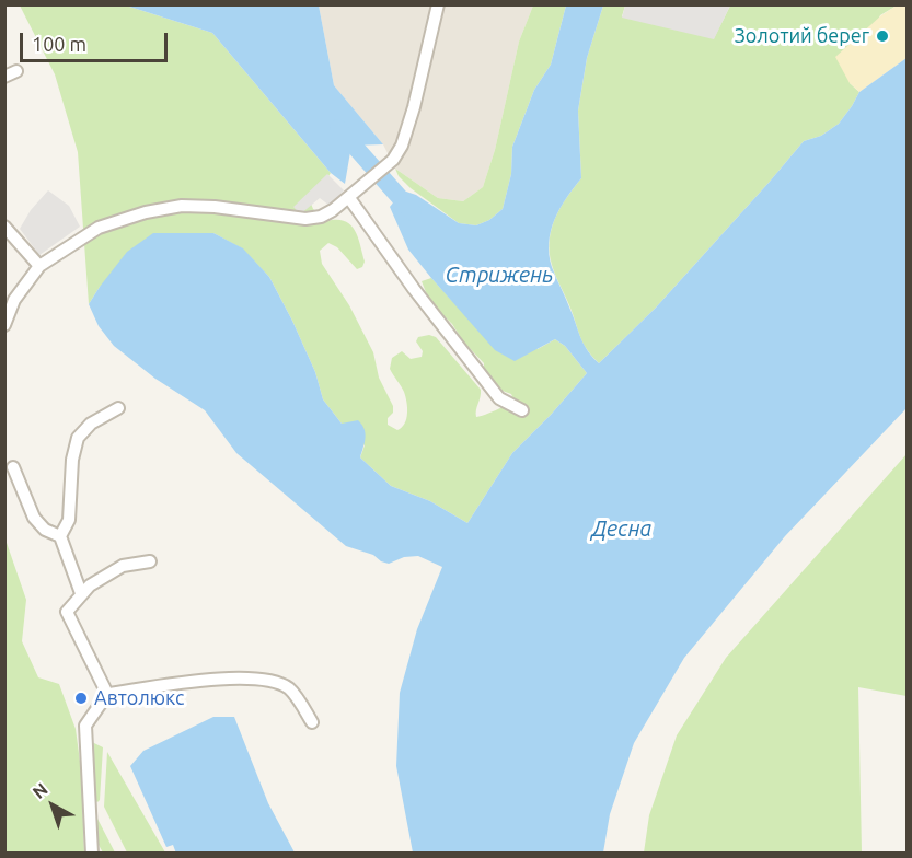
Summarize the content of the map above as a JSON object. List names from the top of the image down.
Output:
{
  "water": ["Стрижень", "Десна"],
  "places": ["Золотий берег", "Автолюкс"],
  "scale_bar": "100 m",
  "north": "top left"
}
